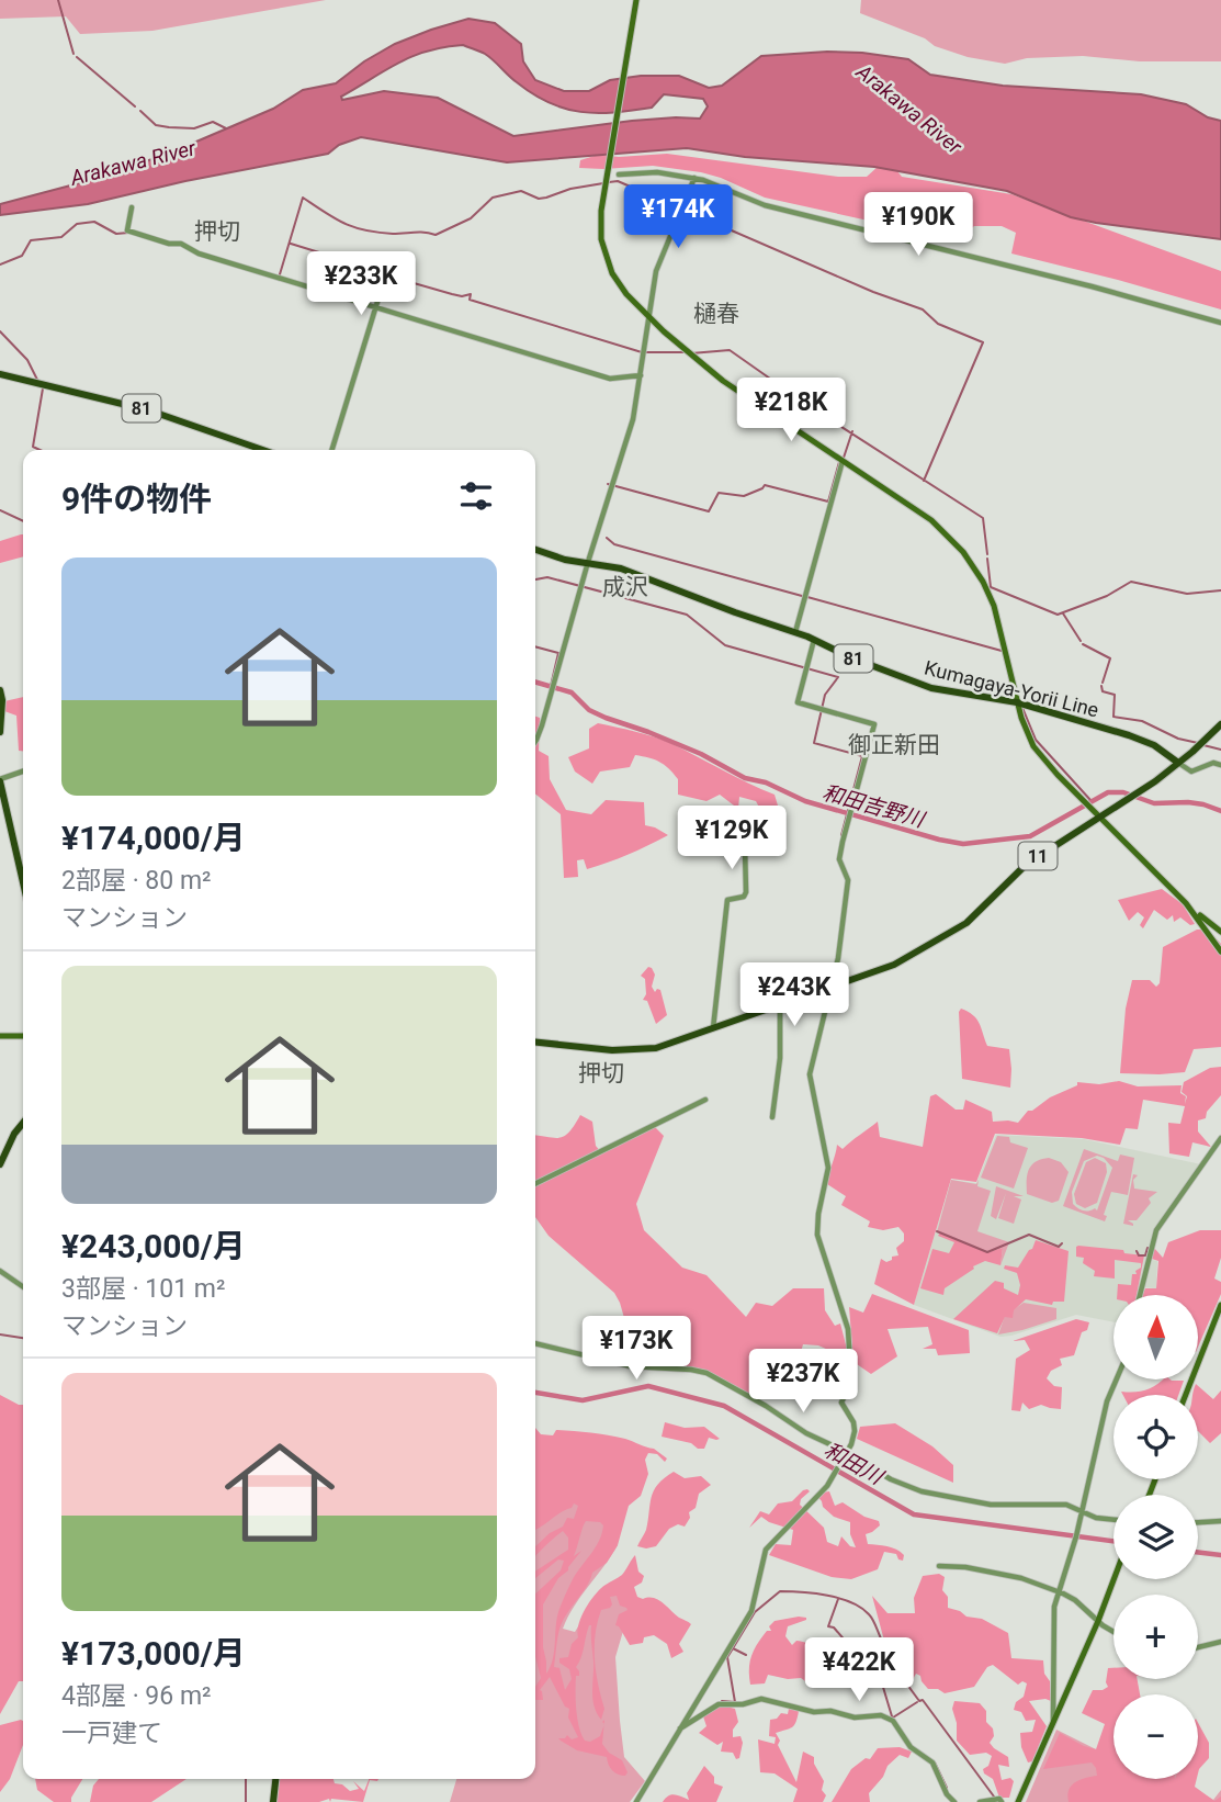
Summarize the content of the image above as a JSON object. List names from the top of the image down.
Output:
{
  "streets": {
    "main road": ["81", "Kumagaya-Yorii Line", "11"]
  },
  "crossings": [
    ["Kumagaya-Yorii Line", "11"]
  ],
  "districts": [
    "押切",
    "樋春",
    "成沢",
    "御正新田",
    "押切"
  ],
  "water": ["Arakawa River", "和田吉野川", "和田川"],
  "north": "top",
  "page": {
    "price": [
      "¥174K",
      "¥190K",
      "¥233K",
      "¥218K",
      "¥129K",
      "¥243K",
      "¥173K",
      "¥237K",
      "¥422K"
    ],
    "heading": "9件の物件",
    "list": [
      {
        "name": "¥174,000/月",
        "note": "2部屋 · 80 m² · マンション"
      },
      {
        "name": "¥243,000/月",
        "note": "3部屋 · 101 m² · マンション"
      },
      {
        "name": "¥173,000/月",
        "note": "4部屋 · 96 m² · 一戸建て"
      }
    ],
    "map_buttons": ["+", "−"]
  }
}
